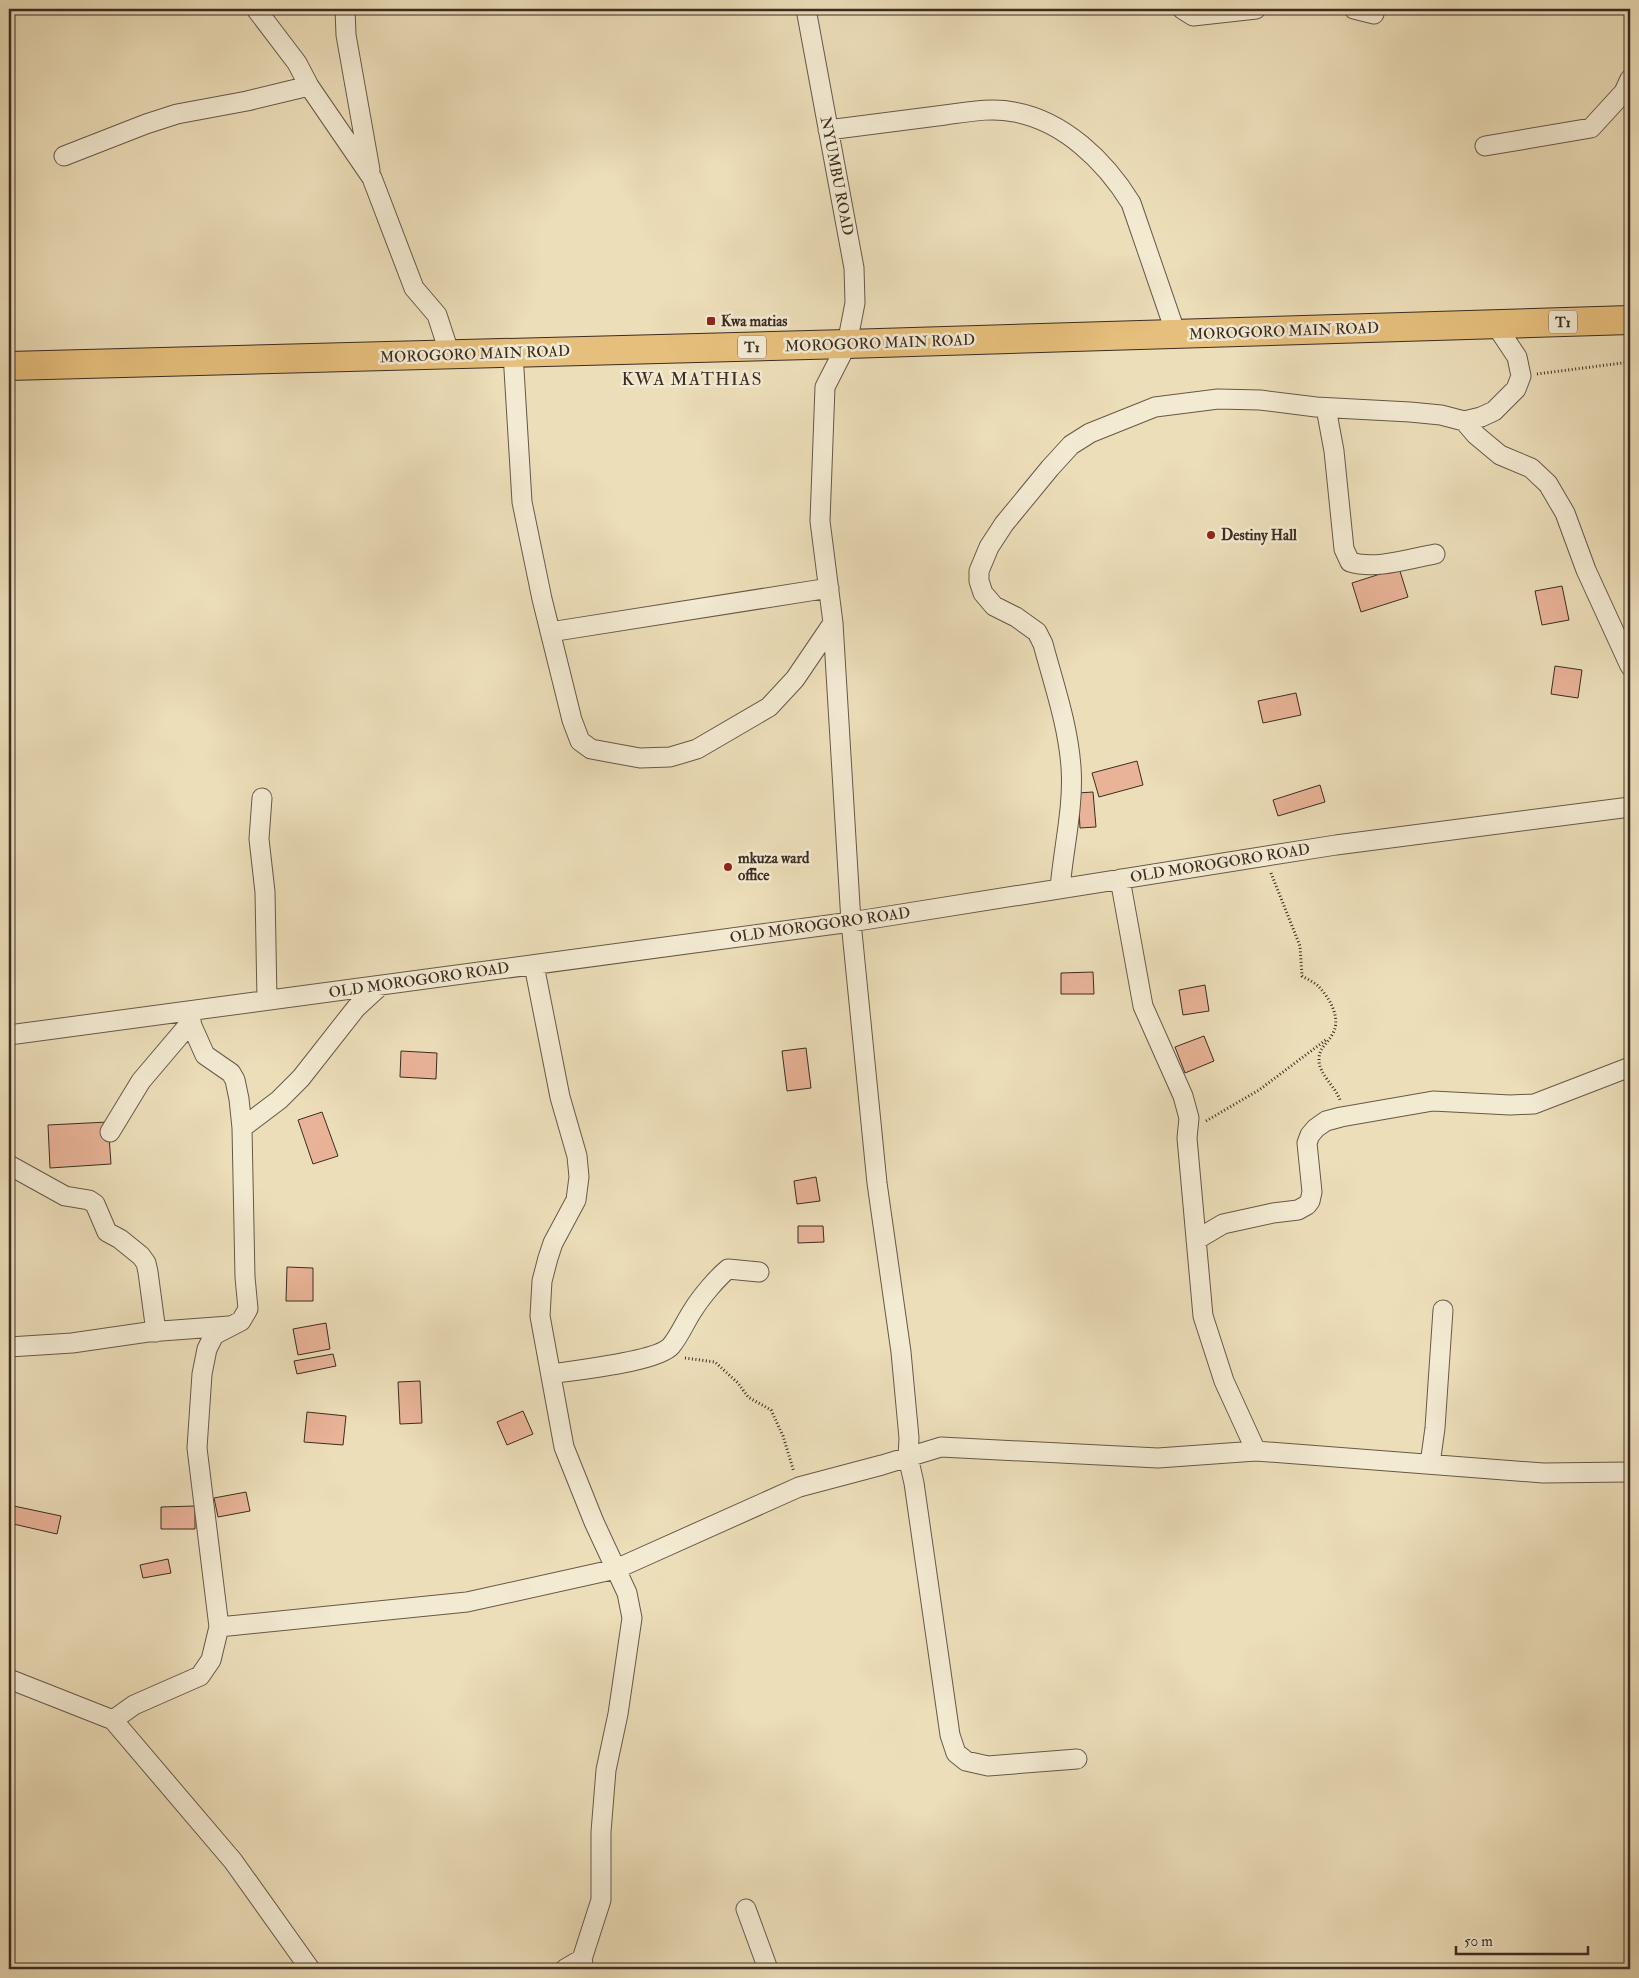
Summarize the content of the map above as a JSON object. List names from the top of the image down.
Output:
{
  "streets": {
    "highway": ["T1", "MOROGORO MAIN ROAD"],
    "street": ["NYUMBU ROAD", "OLD MOROGORO ROAD"]
  },
  "crossings": [
    ["NYUMBU ROAD", "MOROGORO MAIN ROAD"],
    ["NYUMBU ROAD", "OLD MOROGORO ROAD"]
  ],
  "districts": ["KWA MATHIAS"],
  "places": {
    "transit": ["Kwa matias"],
    "other": ["Destiny Hall", "mkuza ward office"]
  },
  "scale_bar": "50 m"
}
